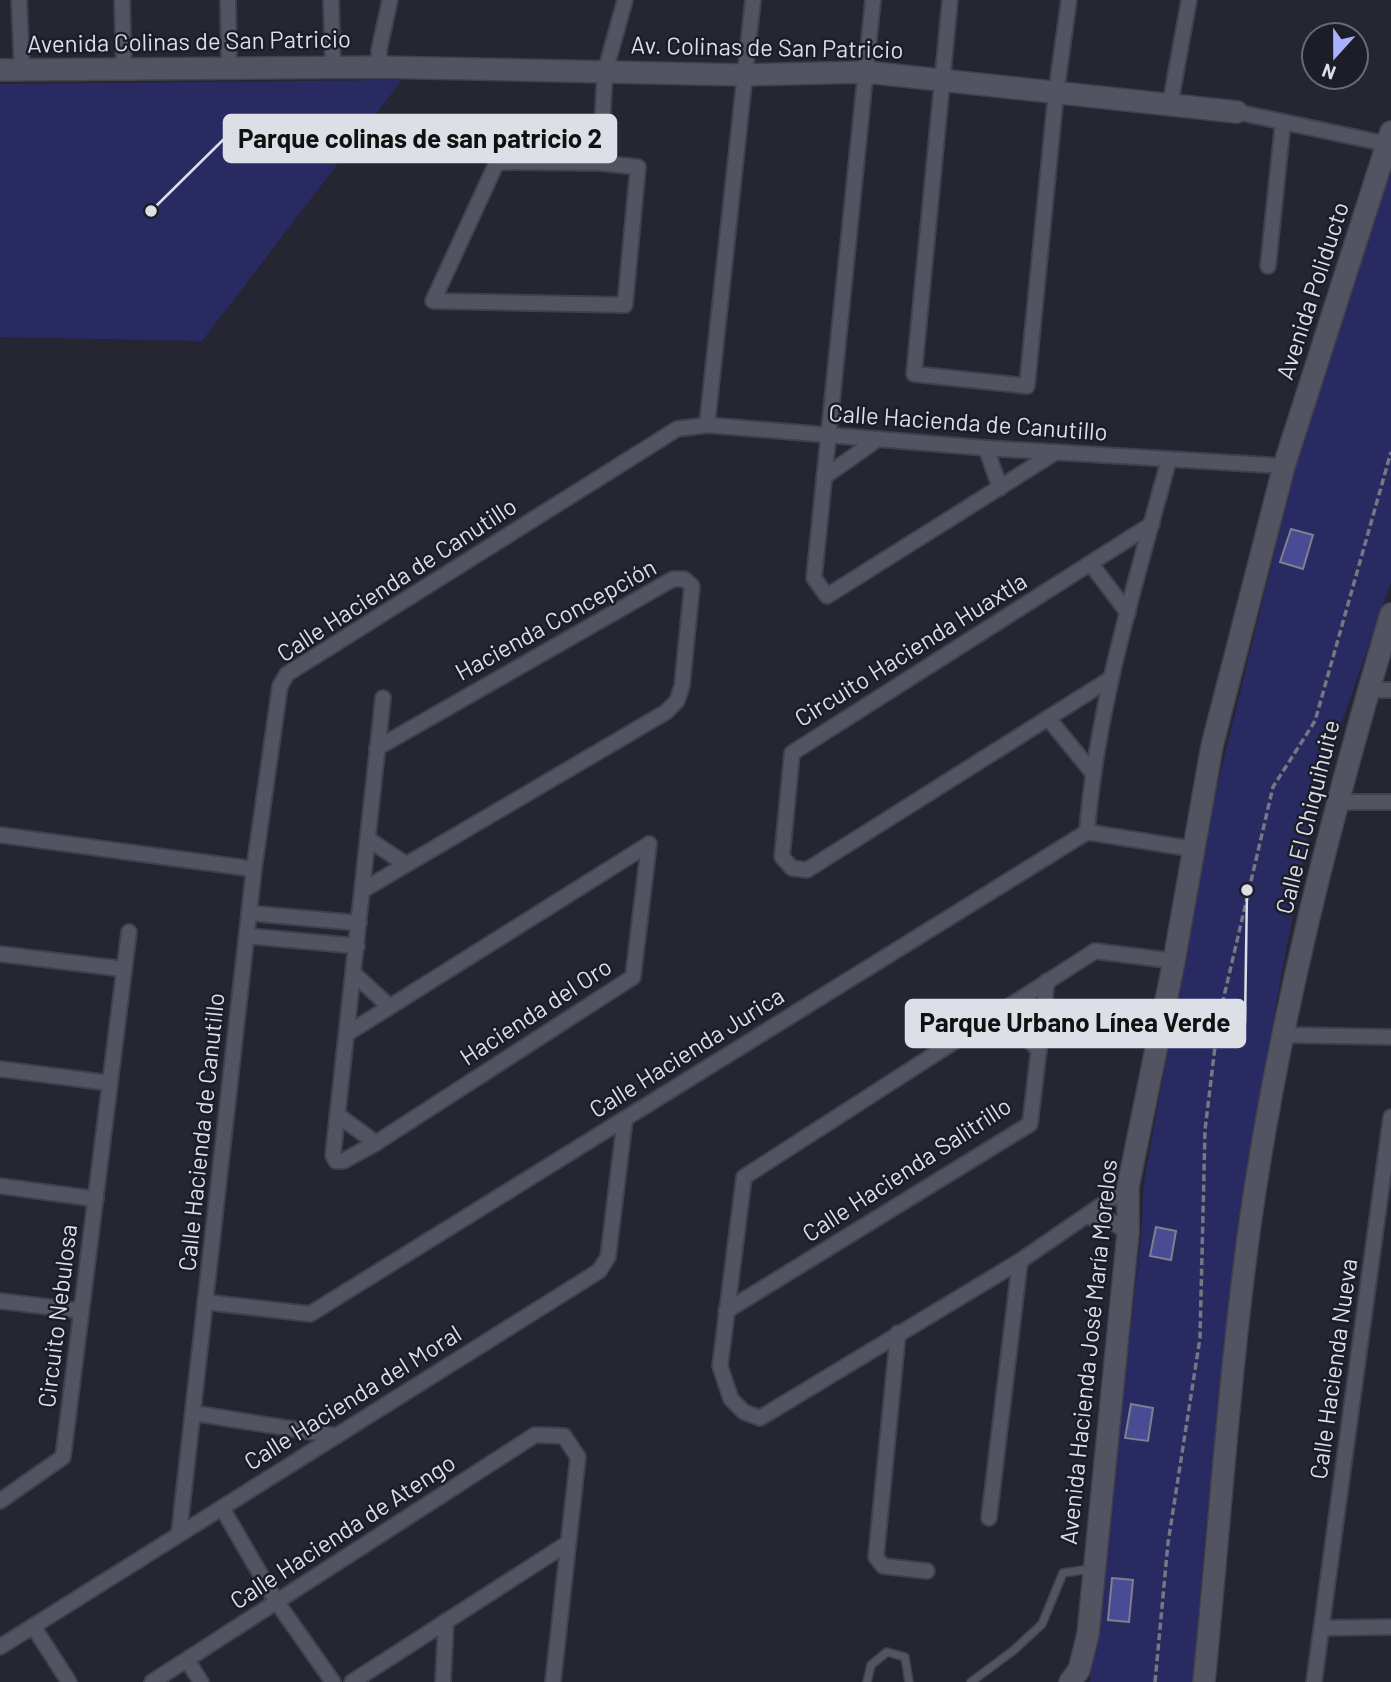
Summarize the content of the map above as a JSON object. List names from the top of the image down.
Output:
{
  "streets": {
    "main road": [
      "Avenida Colinas de San Patricio",
      "Av. Colinas de San Patricio",
      "Avenida Poliducto",
      "Calle El Chiquihuite",
      "Avenida Hacienda José María Morelos"
    ],
    "street": [
      "Calle Hacienda de Canutillo",
      "Hacienda Concepción",
      "Circuito Hacienda Huaxtla",
      "Hacienda del Oro",
      "Calle Hacienda Jurica",
      "Calle Hacienda Salitrillo",
      "Circuito Nebulosa",
      "Calle Hacienda Nueva",
      "Calle Hacienda del Moral",
      "Calle Hacienda de Atengo"
    ]
  },
  "crossings": [
    ["Avenida Colinas de San Patricio", "Av. Colinas de San Patricio"],
    ["Avenida Poliducto", "Calle Hacienda de Canutillo"],
    ["Avenida Poliducto", "Avenida Hacienda José María Morelos"],
    ["Calle Hacienda de Canutillo", "Calle Hacienda Jurica"],
    ["Calle Hacienda de Canutillo", "Avenida Hacienda José María Morelos"],
    ["Calle Hacienda de Canutillo", "Calle Hacienda del Moral"],
    ["Calle Hacienda Jurica", "Calle Hacienda del Moral"]
  ],
  "places": ["Parque colinas de san patricio 2", "Parque Urbano Línea Verde"],
  "north": "bottom"
}
